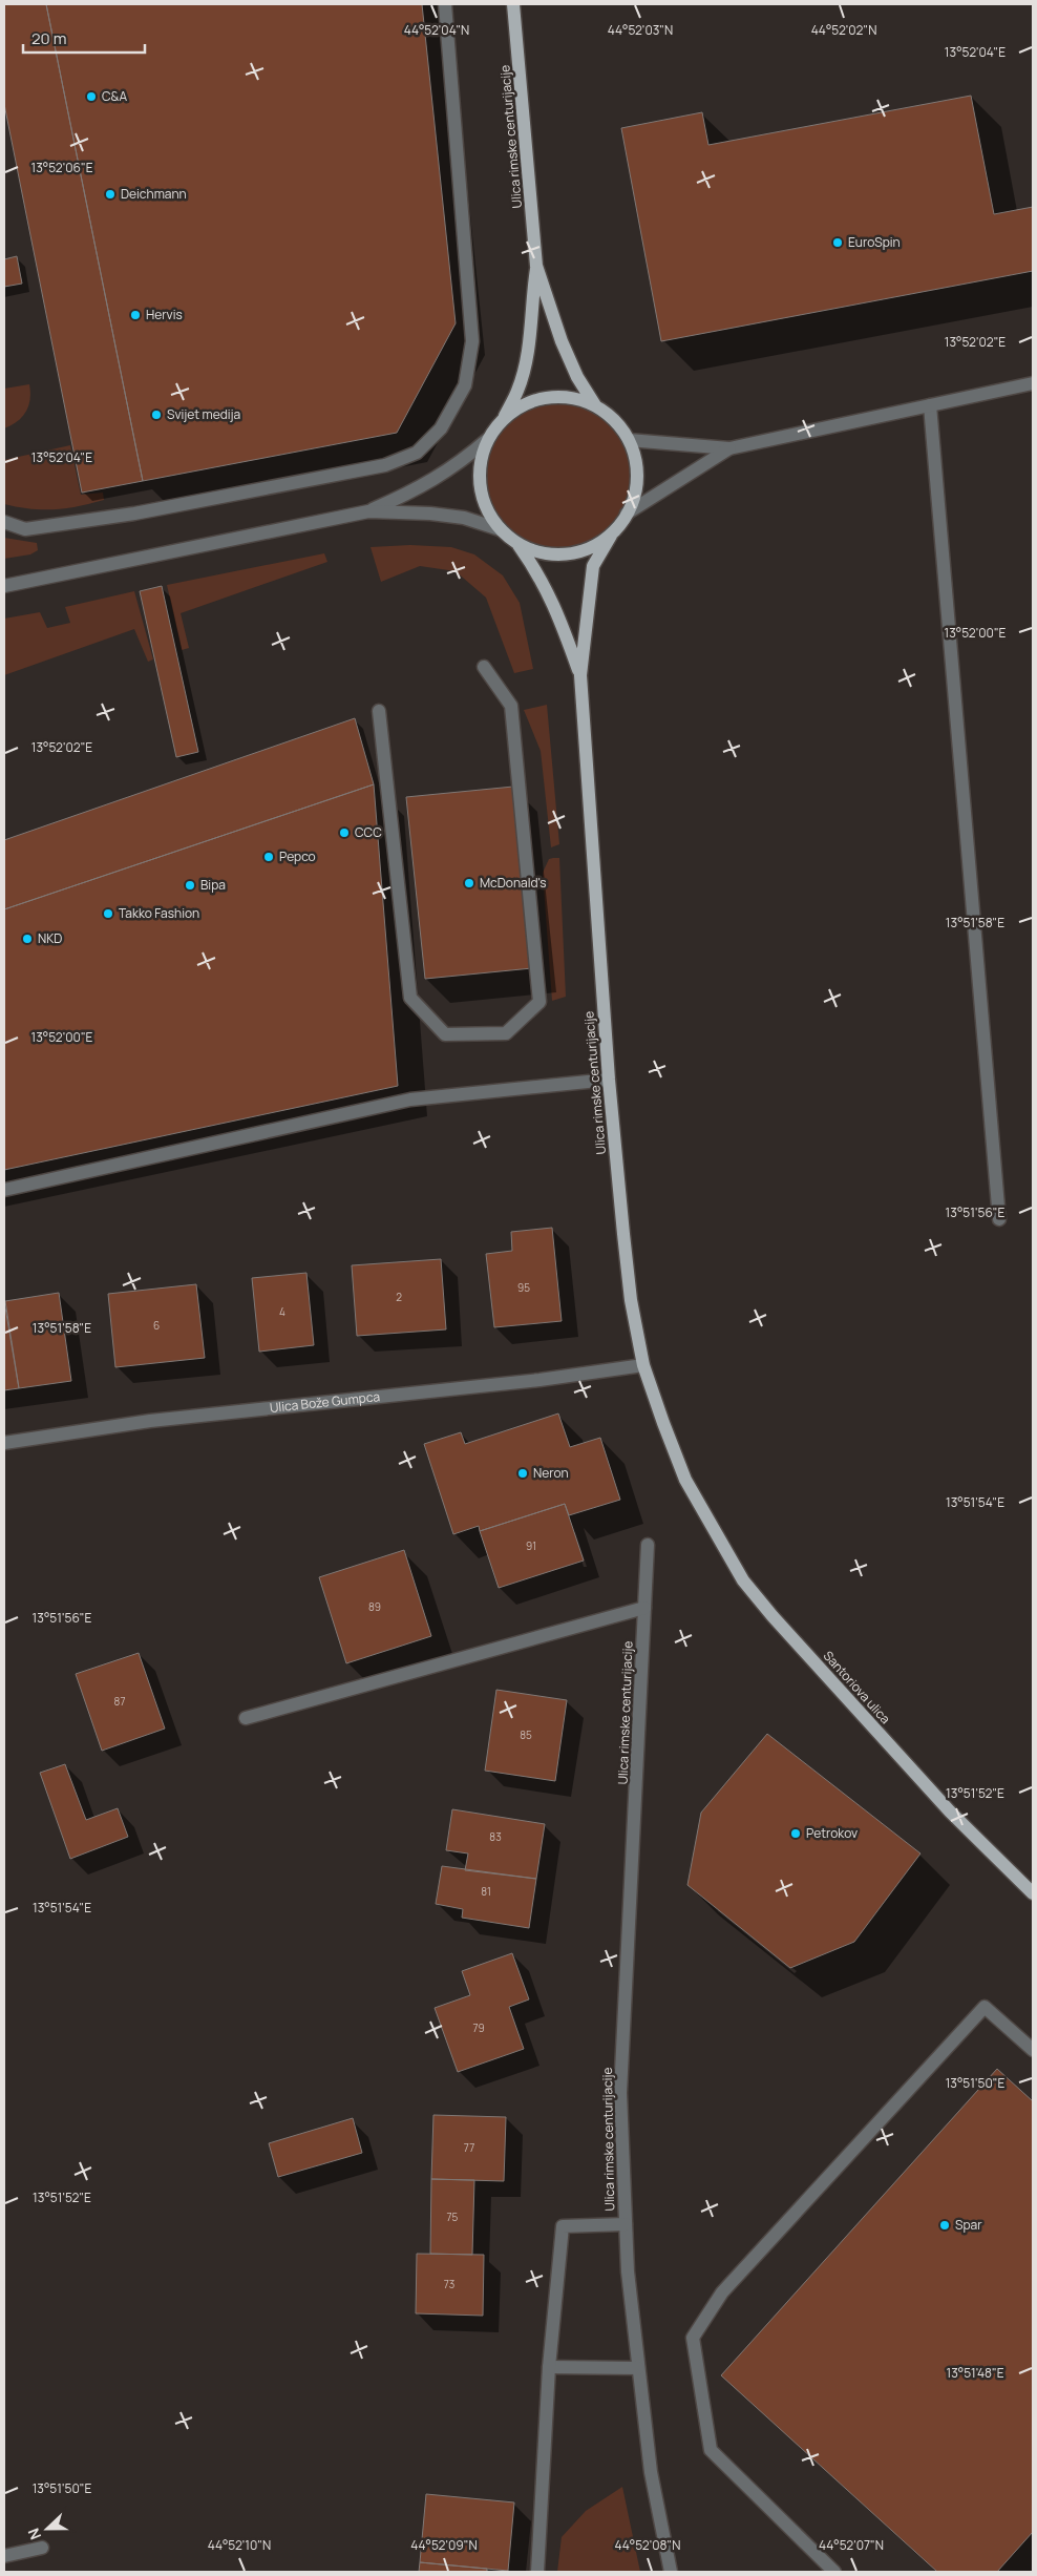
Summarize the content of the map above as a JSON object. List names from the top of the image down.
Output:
{
  "streets": {
    "main road": ["Ulica rimske centurijacije", "Santoriova ulica"],
    "street": ["Ulica Bože Gumpca"]
  },
  "crossings": [
    ["Ulica rimske centurijacije", "Ulica Bože Gumpca"],
    ["Ulica rimske centurijacije", "Santoriova ulica"]
  ],
  "places": [
    "C&A",
    "Deichmann",
    "EuroSpin",
    "Hervis",
    "Svijet medija",
    "CCC",
    "Pepco",
    "McDonald's",
    "Bipa",
    "Takko Fashion",
    "NKD",
    "Neron",
    "Petrokov",
    "Spar"
  ],
  "house_numbers": [
    "95",
    "2",
    "4",
    "6",
    "91",
    "89",
    "87",
    "85",
    "83",
    "81",
    "79",
    "77",
    "75",
    "73"
  ],
  "scale_bar": "20 m",
  "north": "left",
  "coordinates": [
    "44°52'04\"N",
    "44°52'03\"N",
    "44°52'02\"N",
    "13°52'04\"E",
    "13°52'06\"E",
    "13°52'02\"E",
    "13°52'00\"E",
    "13°51'58\"E",
    "13°51'56\"E",
    "13°51'54\"E",
    "13°51'52\"E",
    "13°51'50\"E",
    "13°51'48\"E",
    "44°52'10\"N",
    "44°52'09\"N",
    "44°52'08\"N",
    "44°52'07\"N"
  ]
}
